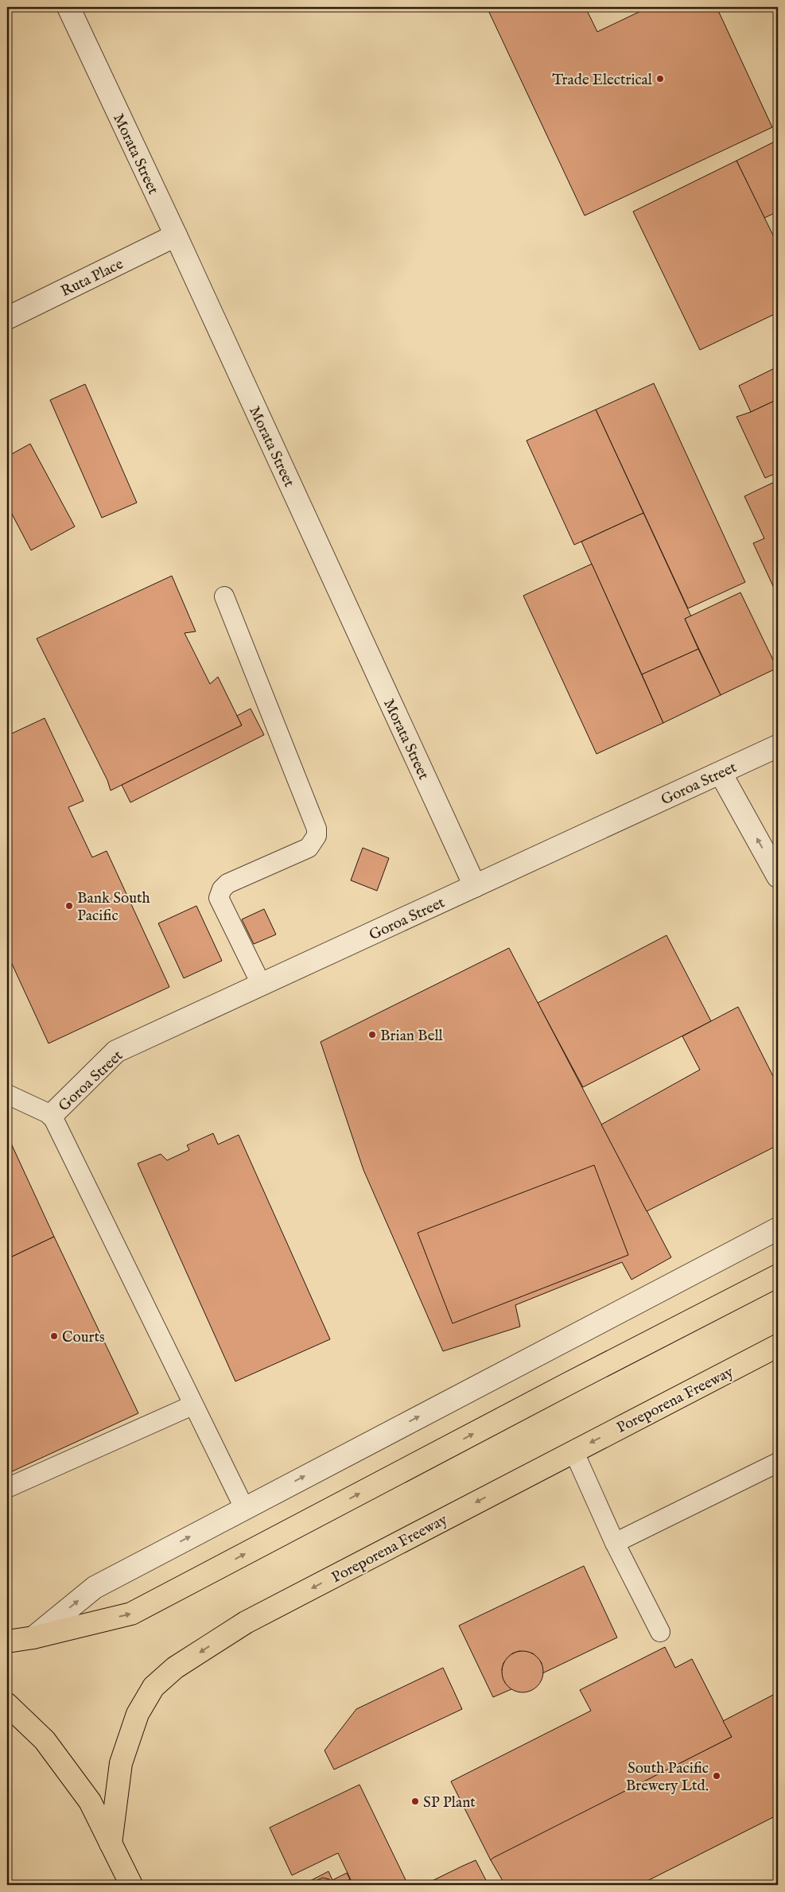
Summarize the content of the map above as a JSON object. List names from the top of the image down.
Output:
{
  "streets": {
    "highway": ["Poreporena Freeway"],
    "street": ["Morata Street", "Ruta Place", "Goroa Street"]
  },
  "crossings": [
    ["Morata Street", "Ruta Place"],
    ["Morata Street", "Goroa Street"]
  ],
  "places": [
    "Trade Electrical",
    "Bank South Pacific",
    "Brian Bell",
    "Courts",
    "South Pacific Brewery Ltd.",
    "SP Plant"
  ]
}
